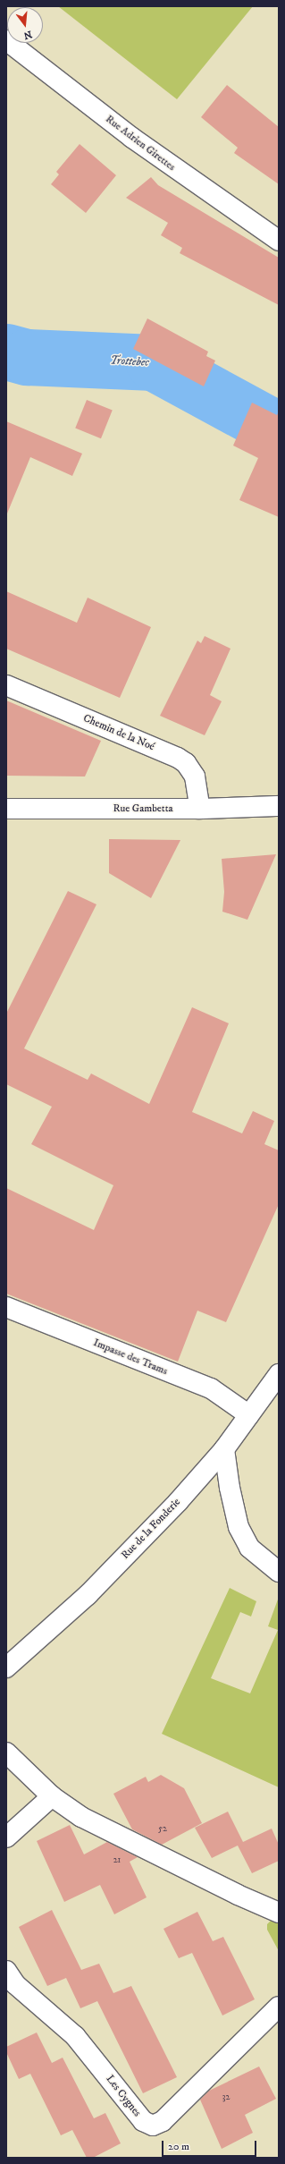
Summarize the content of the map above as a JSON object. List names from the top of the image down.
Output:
{
  "streets": {
    "street": [
      "Rue Adrien Girettes",
      "Chemin de la Noé",
      "Rue Gambetta",
      "Impasse des Trams",
      "Rue de la Fonderie",
      "Les Cygnes"
    ]
  },
  "crossings": [
    ["Chemin de la Noé", "Rue Gambetta"],
    ["Impasse des Trams", "Rue de la Fonderie"]
  ],
  "water": ["Trottebec"],
  "house_numbers": ["52", "21", "32"],
  "scale_bar": "20 m",
  "north": "bottom"
}
